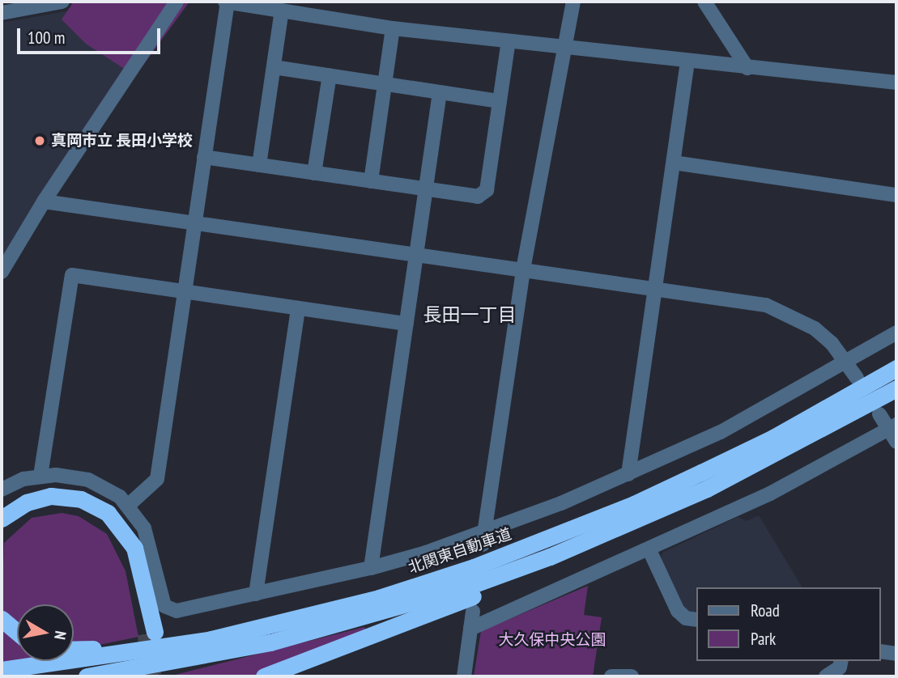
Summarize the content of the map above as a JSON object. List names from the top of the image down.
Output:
{
  "streets": {
    "highway": ["北関東自動車道"]
  },
  "districts": ["長田一丁目"],
  "parks": ["大久保中央公園"],
  "places": ["真岡市立 長田小学校"],
  "legend": ["Road", "Park"],
  "scale_bar": "100 m",
  "north": "right"
}
